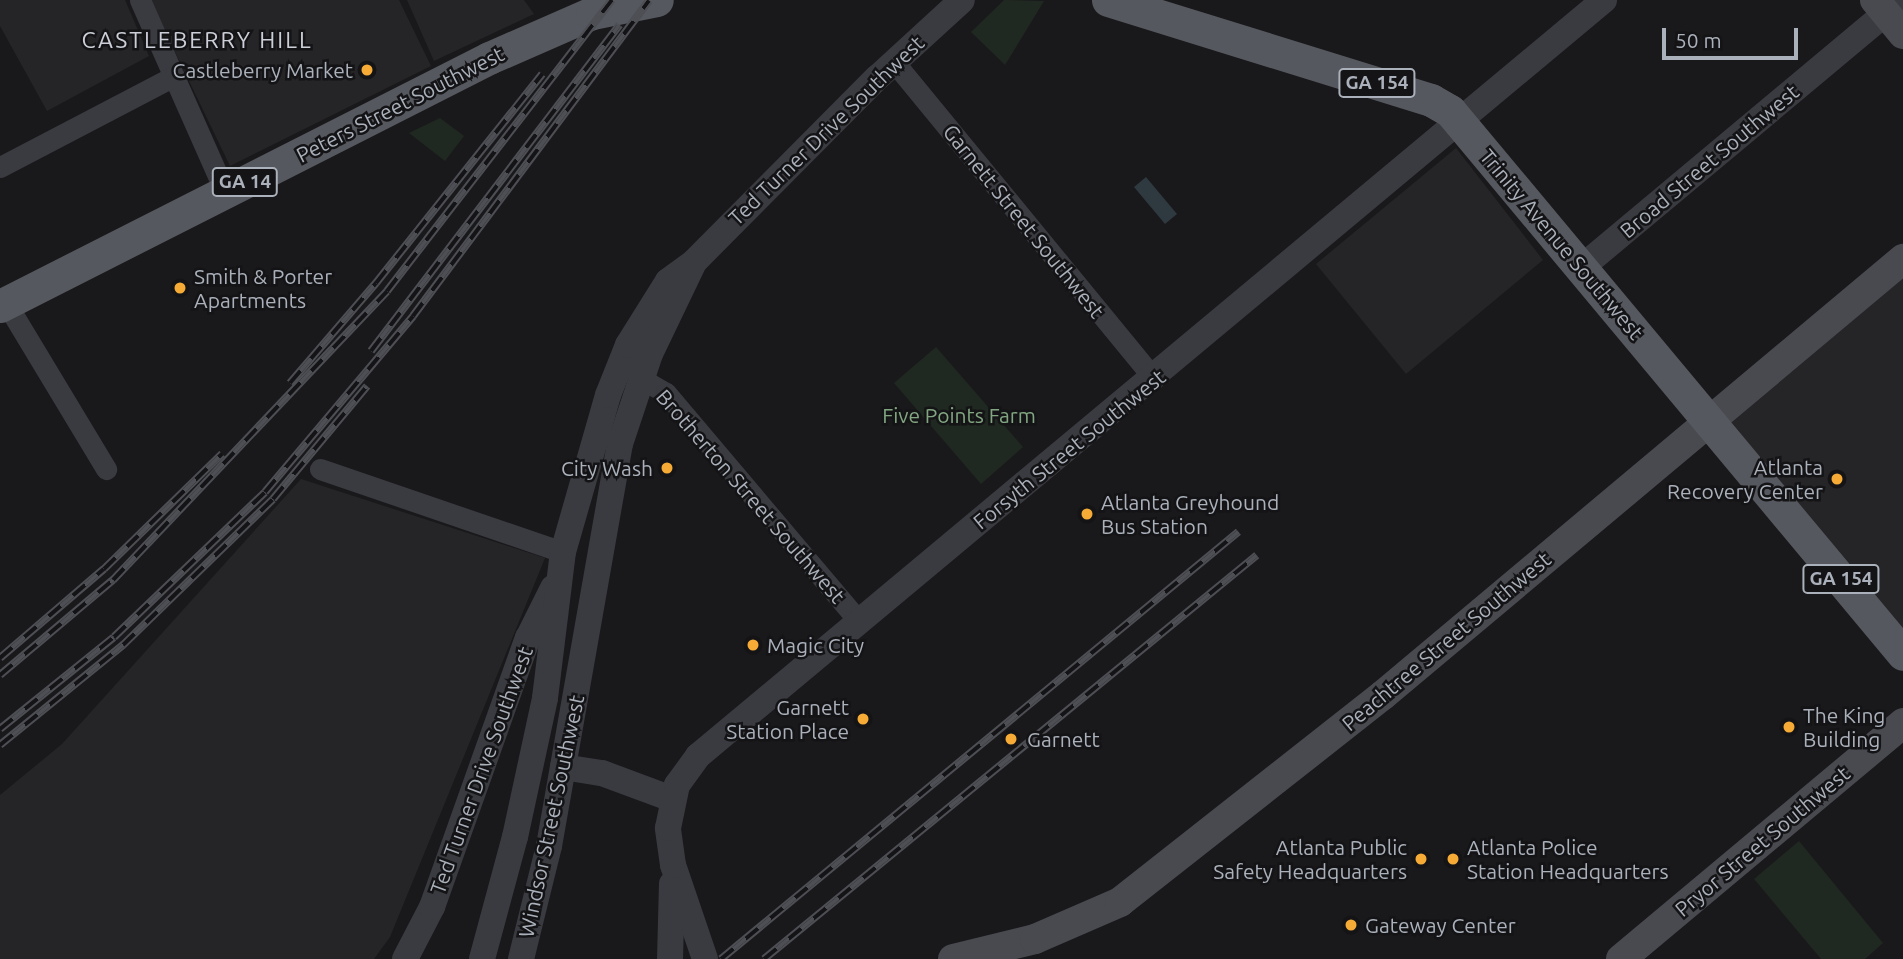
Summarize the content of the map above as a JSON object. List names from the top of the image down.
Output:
{
  "streets": {
    "main road": [
      "GA 154",
      "Peters Street Southwest",
      "GA 14",
      "Trinity Avenue Southwest",
      "Peachtree Street Southwest",
      "Pryor Street Southwest"
    ],
    "street": [
      "Ted Turner Drive Southwest",
      "Broad Street Southwest",
      "Garnett Street Southwest",
      "Forsyth Street Southwest",
      "Brotherton Street Southwest",
      "Windsor Street Southwest"
    ]
  },
  "crossings": [
    ["Ted Turner Drive Southwest", "Garnett Street Southwest"],
    ["Ted Turner Drive Southwest", "Brotherton Street Southwest"],
    ["Ted Turner Drive Southwest", "Windsor Street Southwest"],
    ["Broad Street Southwest", "Trinity Avenue Southwest"],
    ["Garnett Street Southwest", "Forsyth Street Southwest"],
    ["Trinity Avenue Southwest", "Forsyth Street Southwest"],
    ["Trinity Avenue Southwest", "Peachtree Street Southwest"],
    ["Forsyth Street Southwest", "Brotherton Street Southwest"]
  ],
  "districts": ["CASTLEBERRY HILL"],
  "parks": ["Five Points Farm"],
  "places": [
    "Castleberry Market",
    "Smith & Porter Apartments",
    "City Wash",
    "Atlanta Recovery Center",
    "Atlanta Greyhound Bus Station",
    "Magic City",
    "Garnett Station Place",
    "The King Building",
    "Garnett",
    "Atlanta Public Safety Headquarters",
    "Atlanta Police Station Headquarters",
    "Gateway Center"
  ],
  "scale_bar": "50 m"
}
